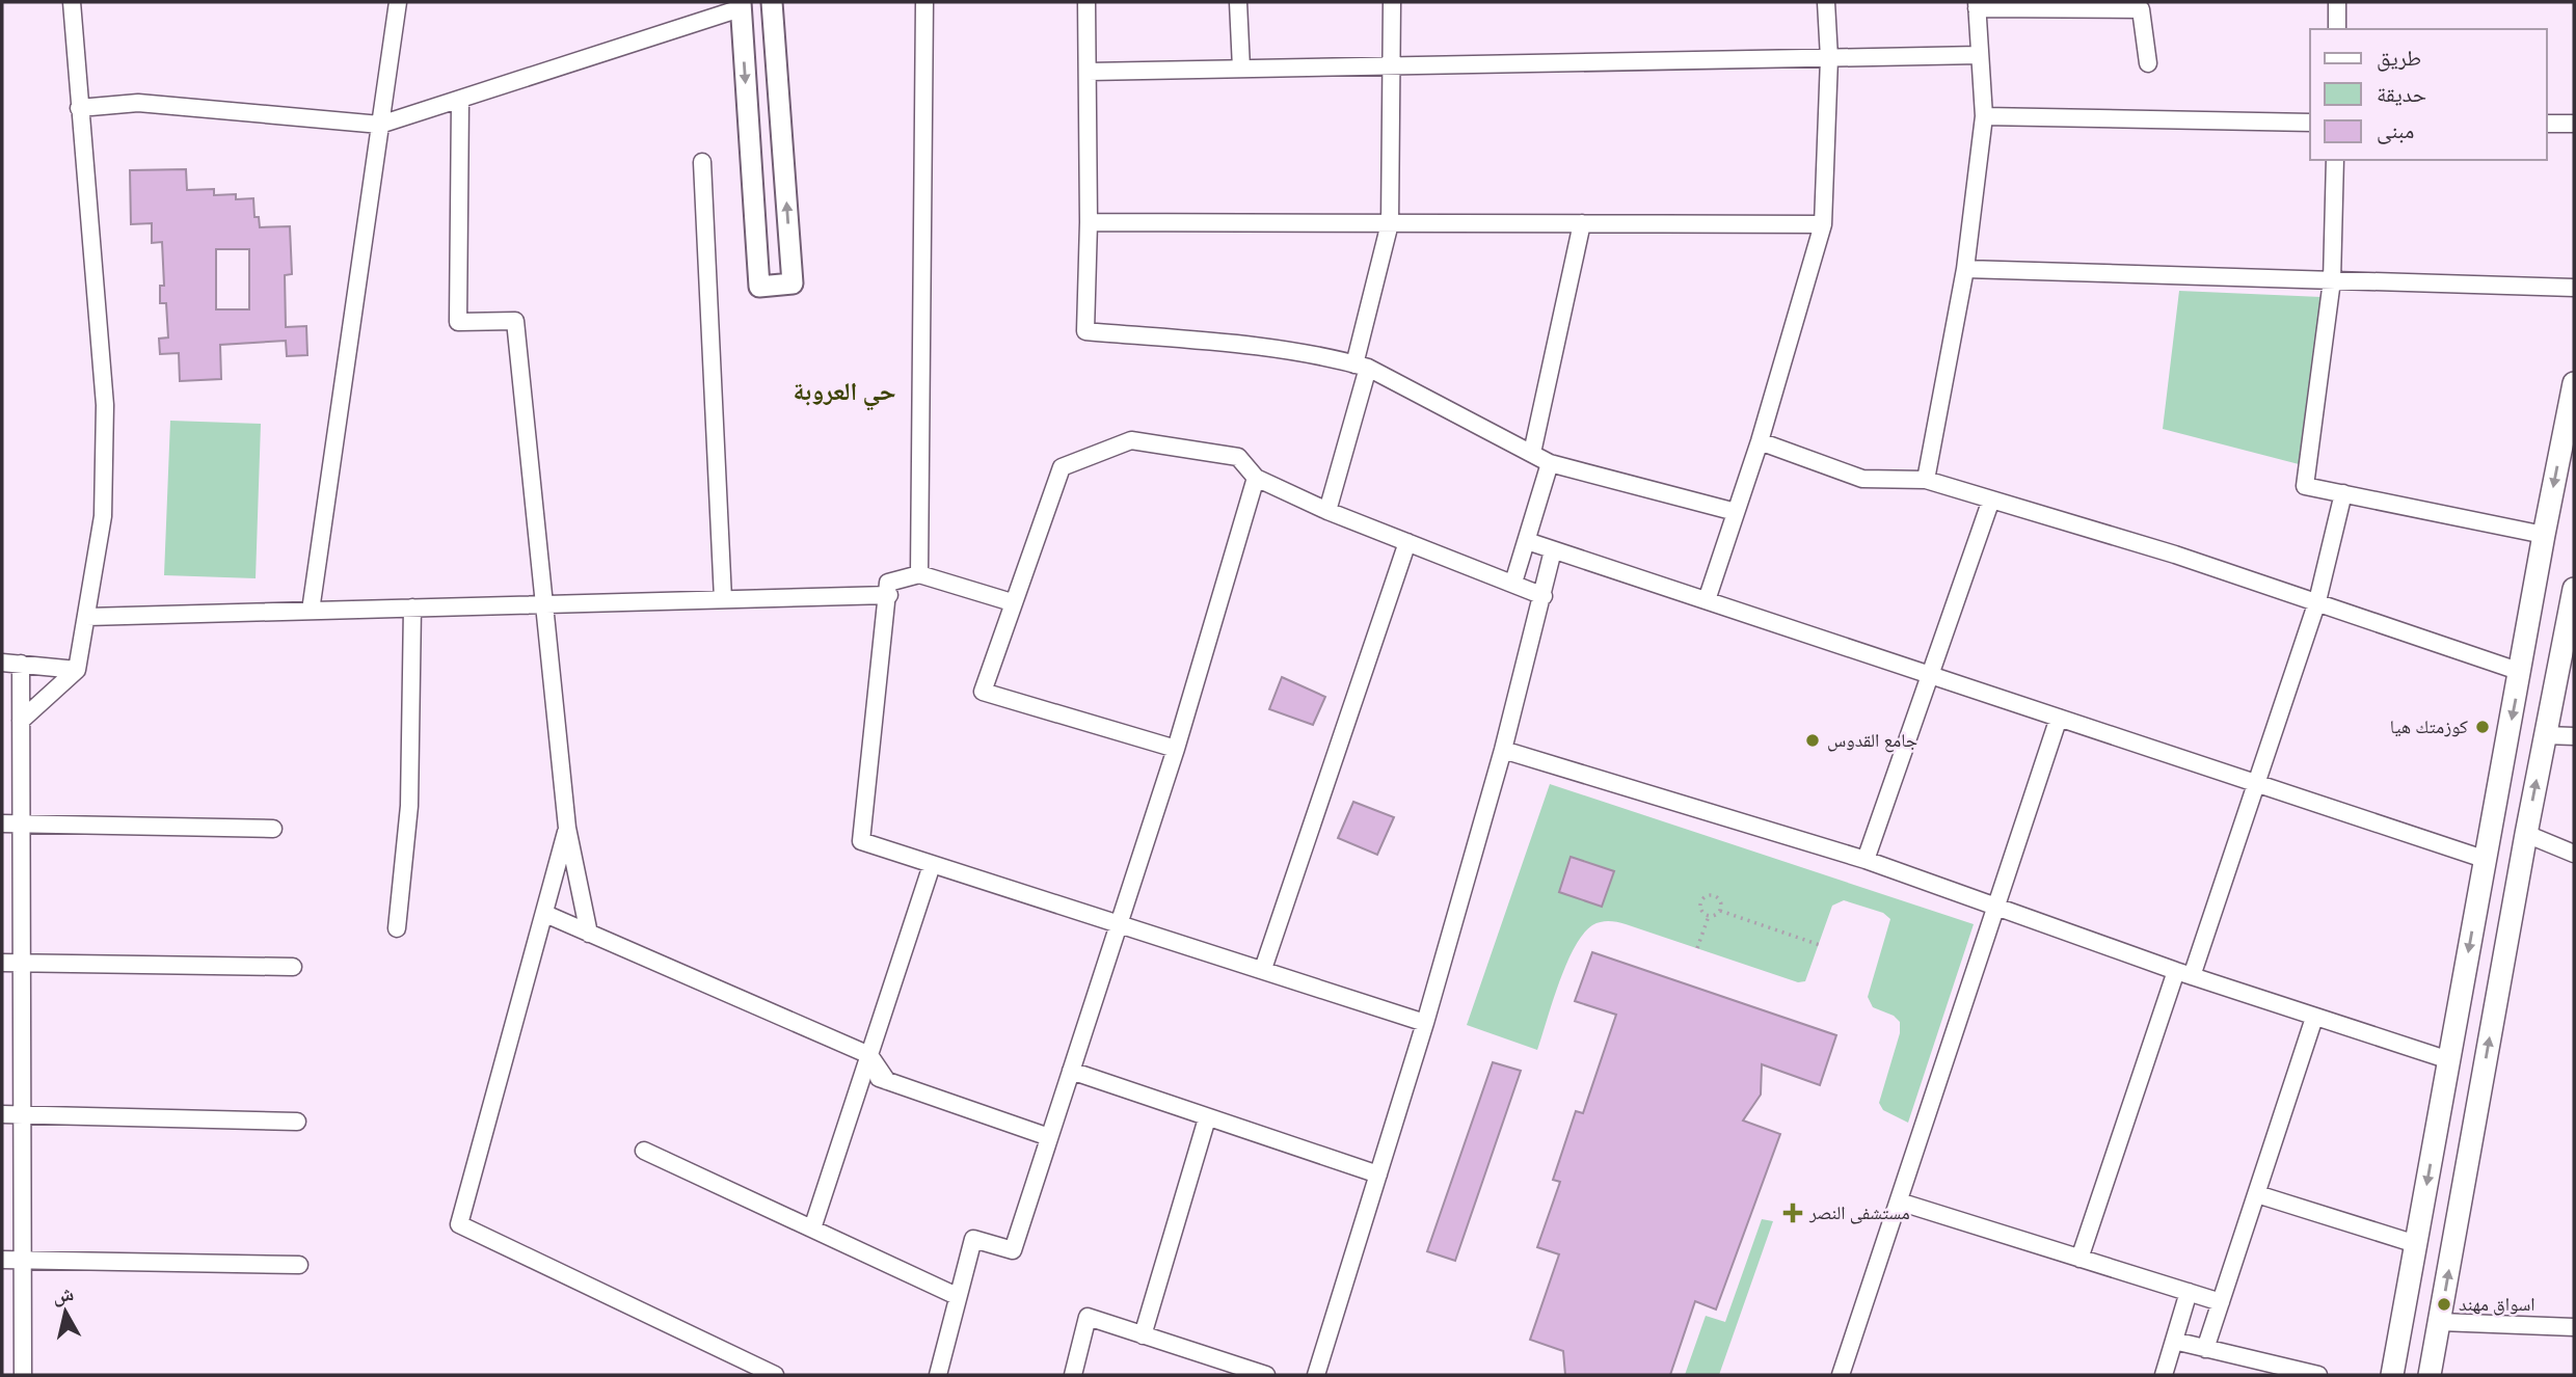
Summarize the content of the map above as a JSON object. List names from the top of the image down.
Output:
{
  "districts": ["حي العروبة"],
  "places": {
    "other": ["كوزمتك هيا", "جامع القدوس", "اسواق مهند"],
    "health": ["مستشفى النصر"]
  },
  "legend": ["طريق", "حديقة", "مبنى"],
  "north": "top"
}
